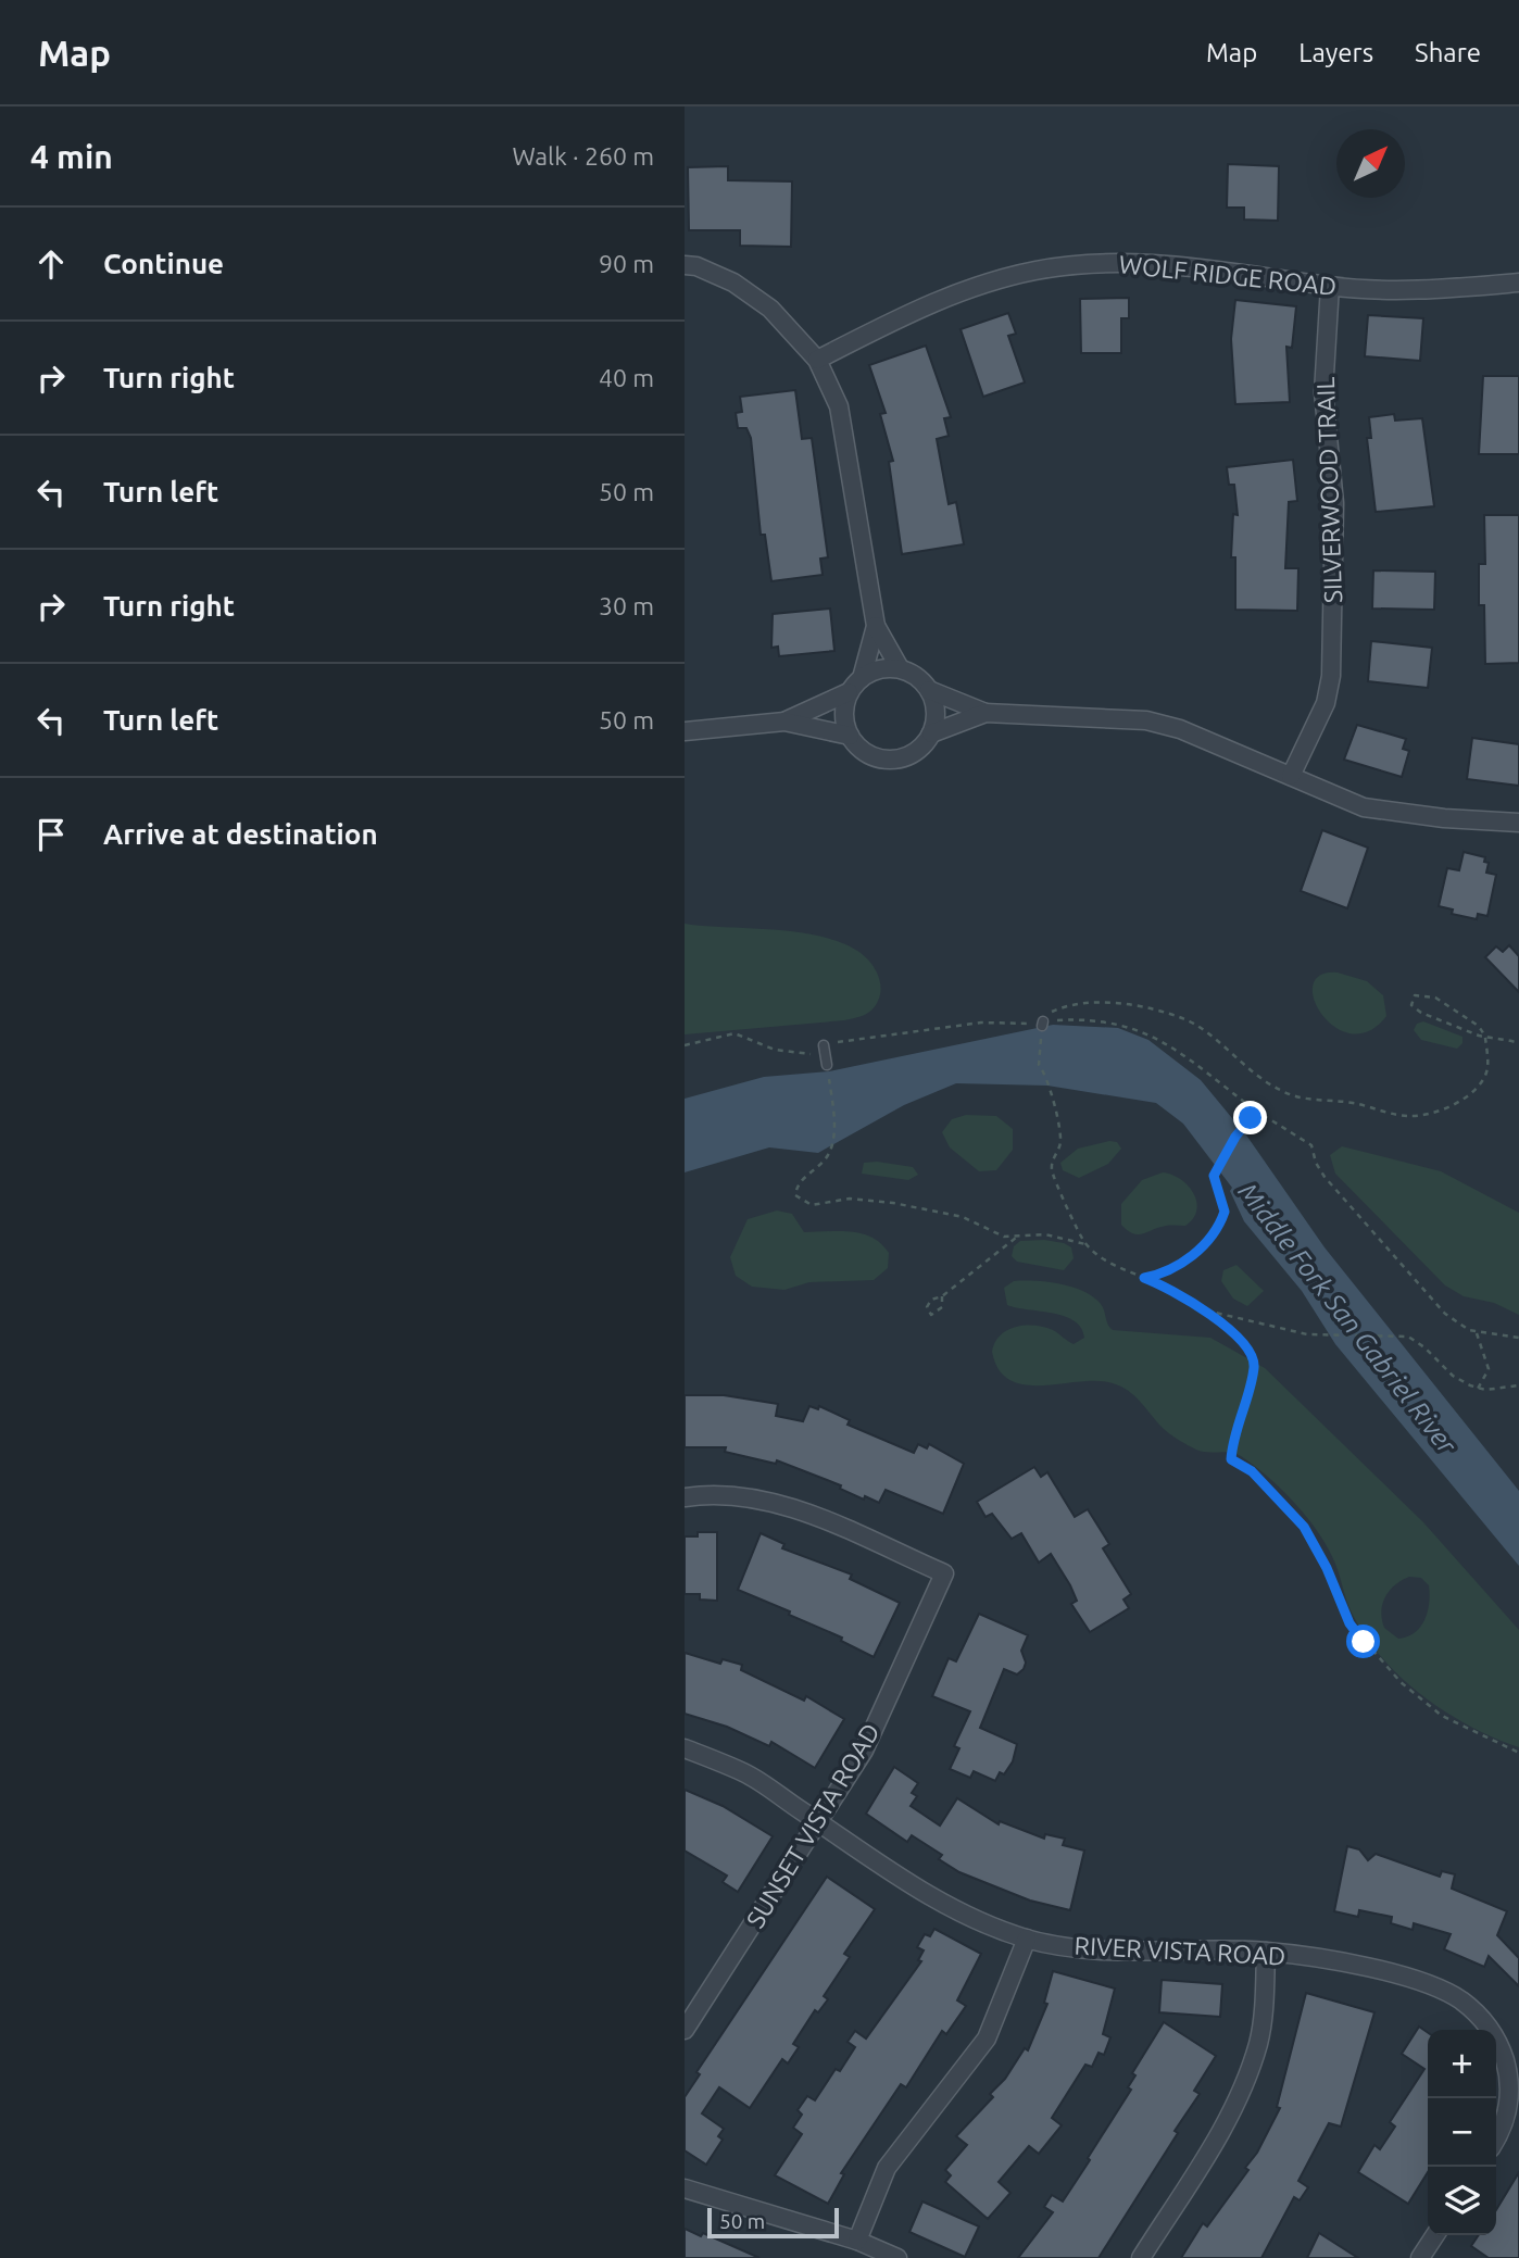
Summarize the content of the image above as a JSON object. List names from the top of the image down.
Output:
{
  "streets": {
    "street": [
      "WOLF RIDGE ROAD",
      "SILVERWOOD TRAIL",
      "SUNSET VISTA ROAD",
      "RIVER VISTA ROAD"
    ]
  },
  "crossings": [
    ["WOLF RIDGE ROAD", "SILVERWOOD TRAIL"],
    ["SUNSET VISTA ROAD", "RIVER VISTA ROAD"]
  ],
  "water": ["Middle Fork San Gabriel River"],
  "scale_bar": "50 m",
  "north": "top right",
  "page": {
    "header": "Map",
    "nav": ["Map", "Layers", "Share"],
    "heading": ["4 min", "Walk · 260 m"],
    "list": [
      ["Continue", "90 m"],
      ["Turn right", "40 m"],
      ["Turn left", "50 m"],
      ["Turn right", "30 m"],
      ["Turn left", "50 m"],
      "Arrive at destination"
    ],
    "map_buttons": ["+", "−"],
    "scale": "50 m"
  }
}
